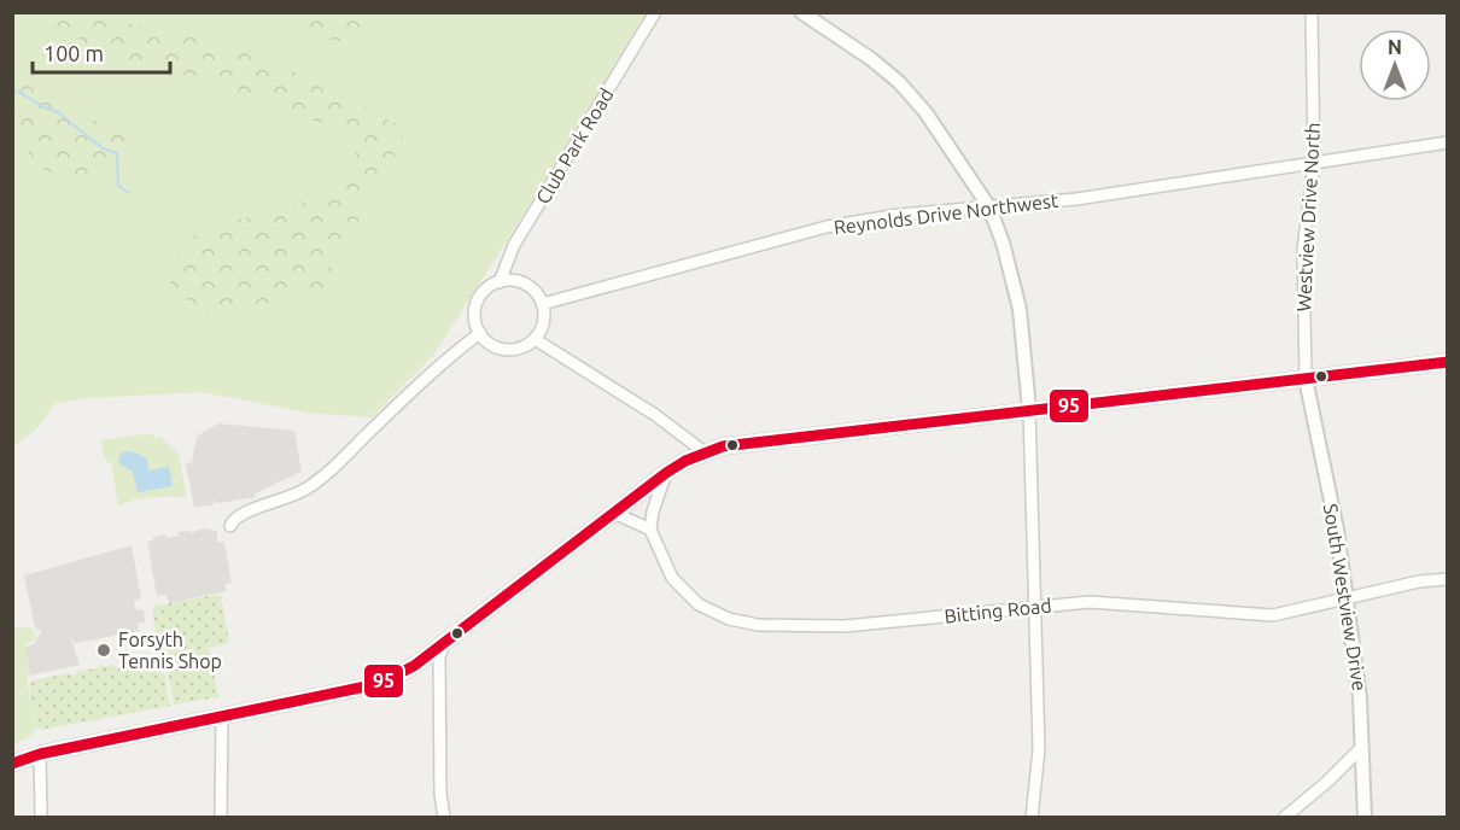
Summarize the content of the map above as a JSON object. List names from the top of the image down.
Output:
{
  "streets": {
    "street": [
      "Club Park Road",
      "Reynolds Drive Northwest",
      "Westview Drive North",
      "South Westview Drive",
      "Bitting Road"
    ]
  },
  "crossings": [
    ["Club Park Road", "Reynolds Drive Northwest"],
    ["Reynolds Drive Northwest", "Westview Drive North"],
    ["Westview Drive North", "South Westview Drive"],
    ["South Westview Drive", "Bitting Road"]
  ],
  "places": ["Forsyth Tennis Shop"],
  "lines": ["transit line 95"],
  "scale_bar": "100 m",
  "north": "top"
}
